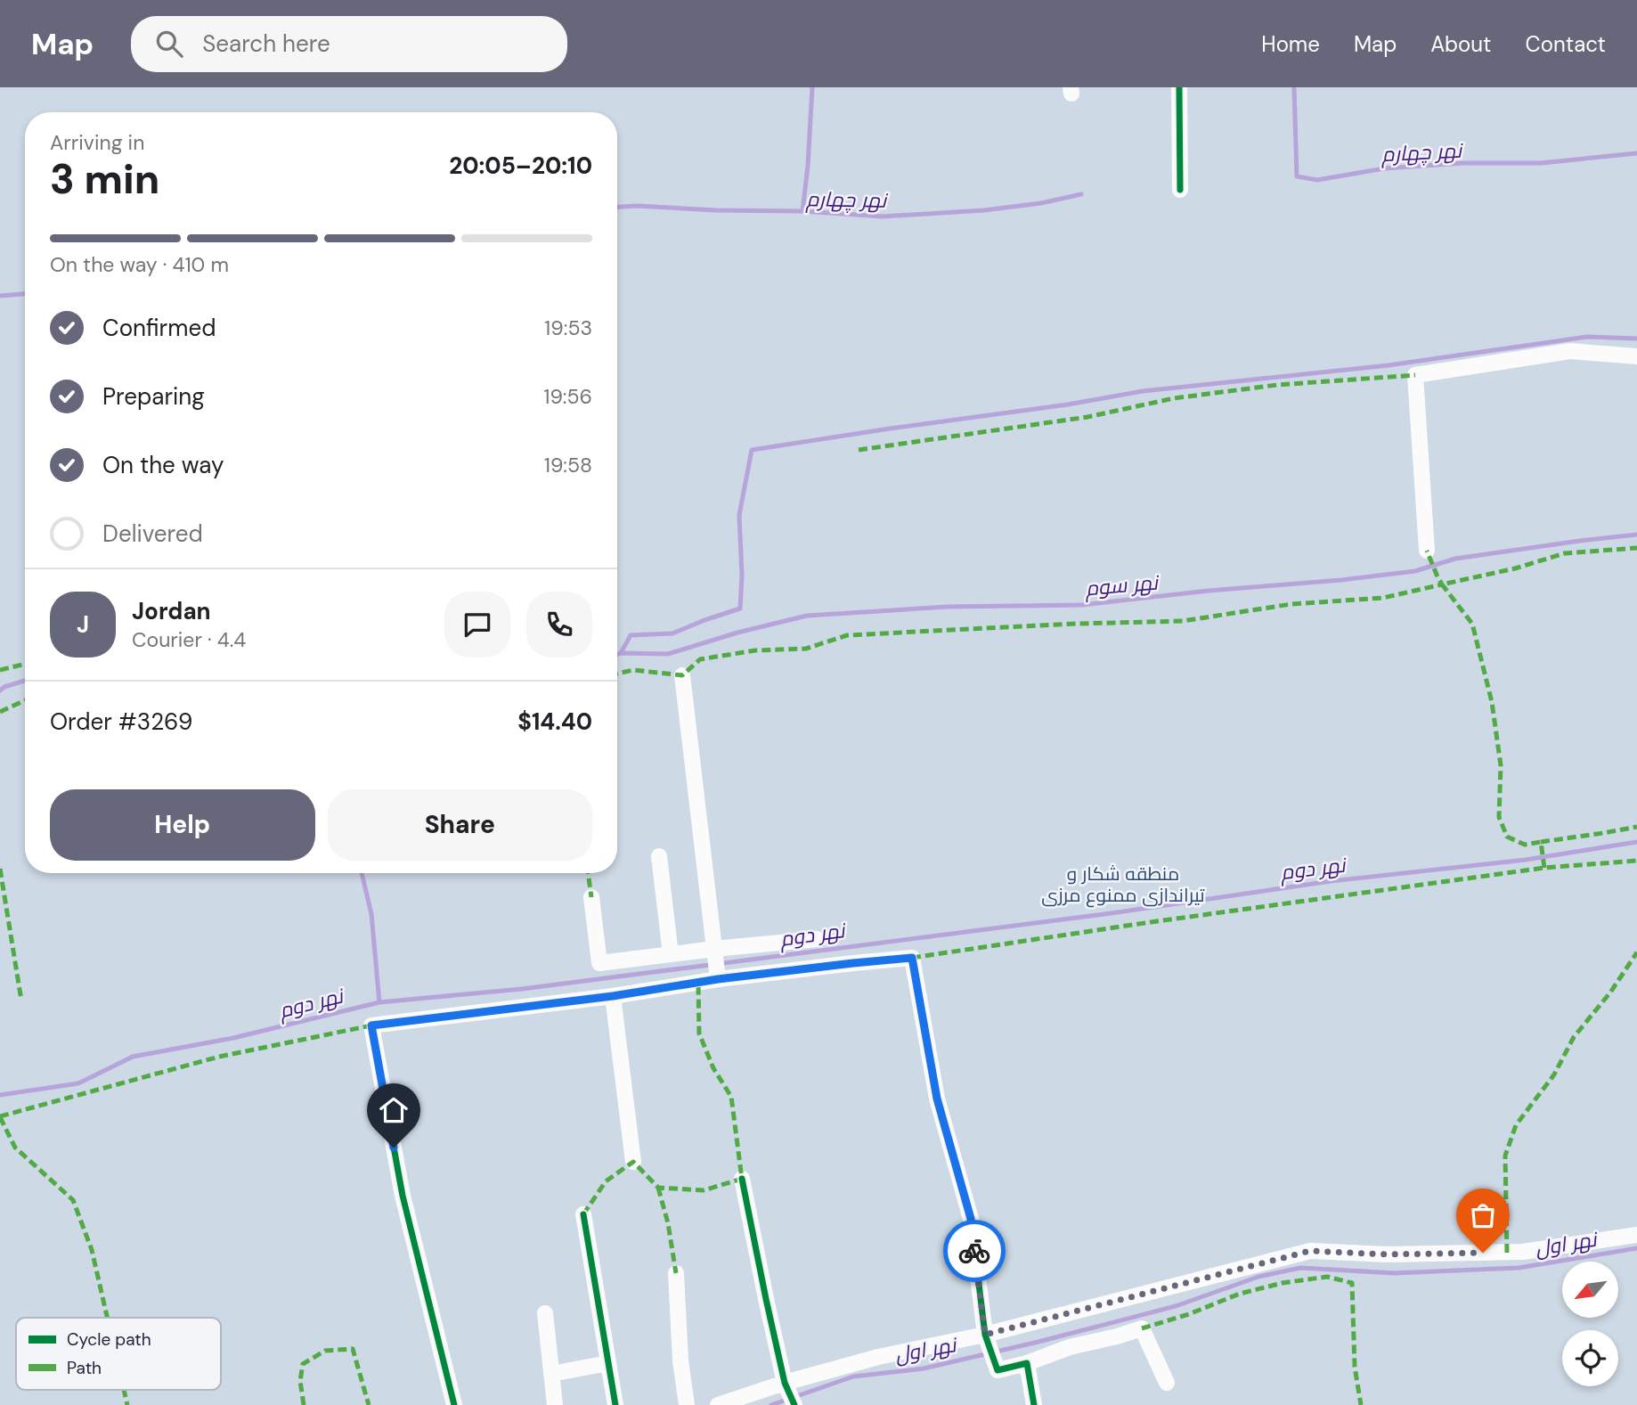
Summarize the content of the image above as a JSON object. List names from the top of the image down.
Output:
{
  "water": [
    "نهر چهارم",
    "نهر سوم",
    "نهر دوم",
    "نهر اول"
  ],
  "parks": ["منطقه شکار و تیراندازی ممنوع مرزی"],
  "legend": ["Cycle path", "Path"],
  "north": "bottom left",
  "page": {
    "header": "Map",
    "search": "Search here",
    "nav": [
      "Home",
      "Map",
      "About",
      "Contact"
    ],
    "heading": ["3 min", "Arriving in", "20:05–20:10"],
    "panel": [
      "Jordan",
      "Courier · 4.4",
      "Order #3269",
      "$14.40"
    ],
    "bar": "On the way · 410 m",
    "list": [
      ["Confirmed", "19:53"],
      ["Preparing", "19:56"],
      ["On the way", "19:58"],
      "Delivered"
    ],
    "round": "J",
    "buttons": ["Help", "Share"]
  }
}
